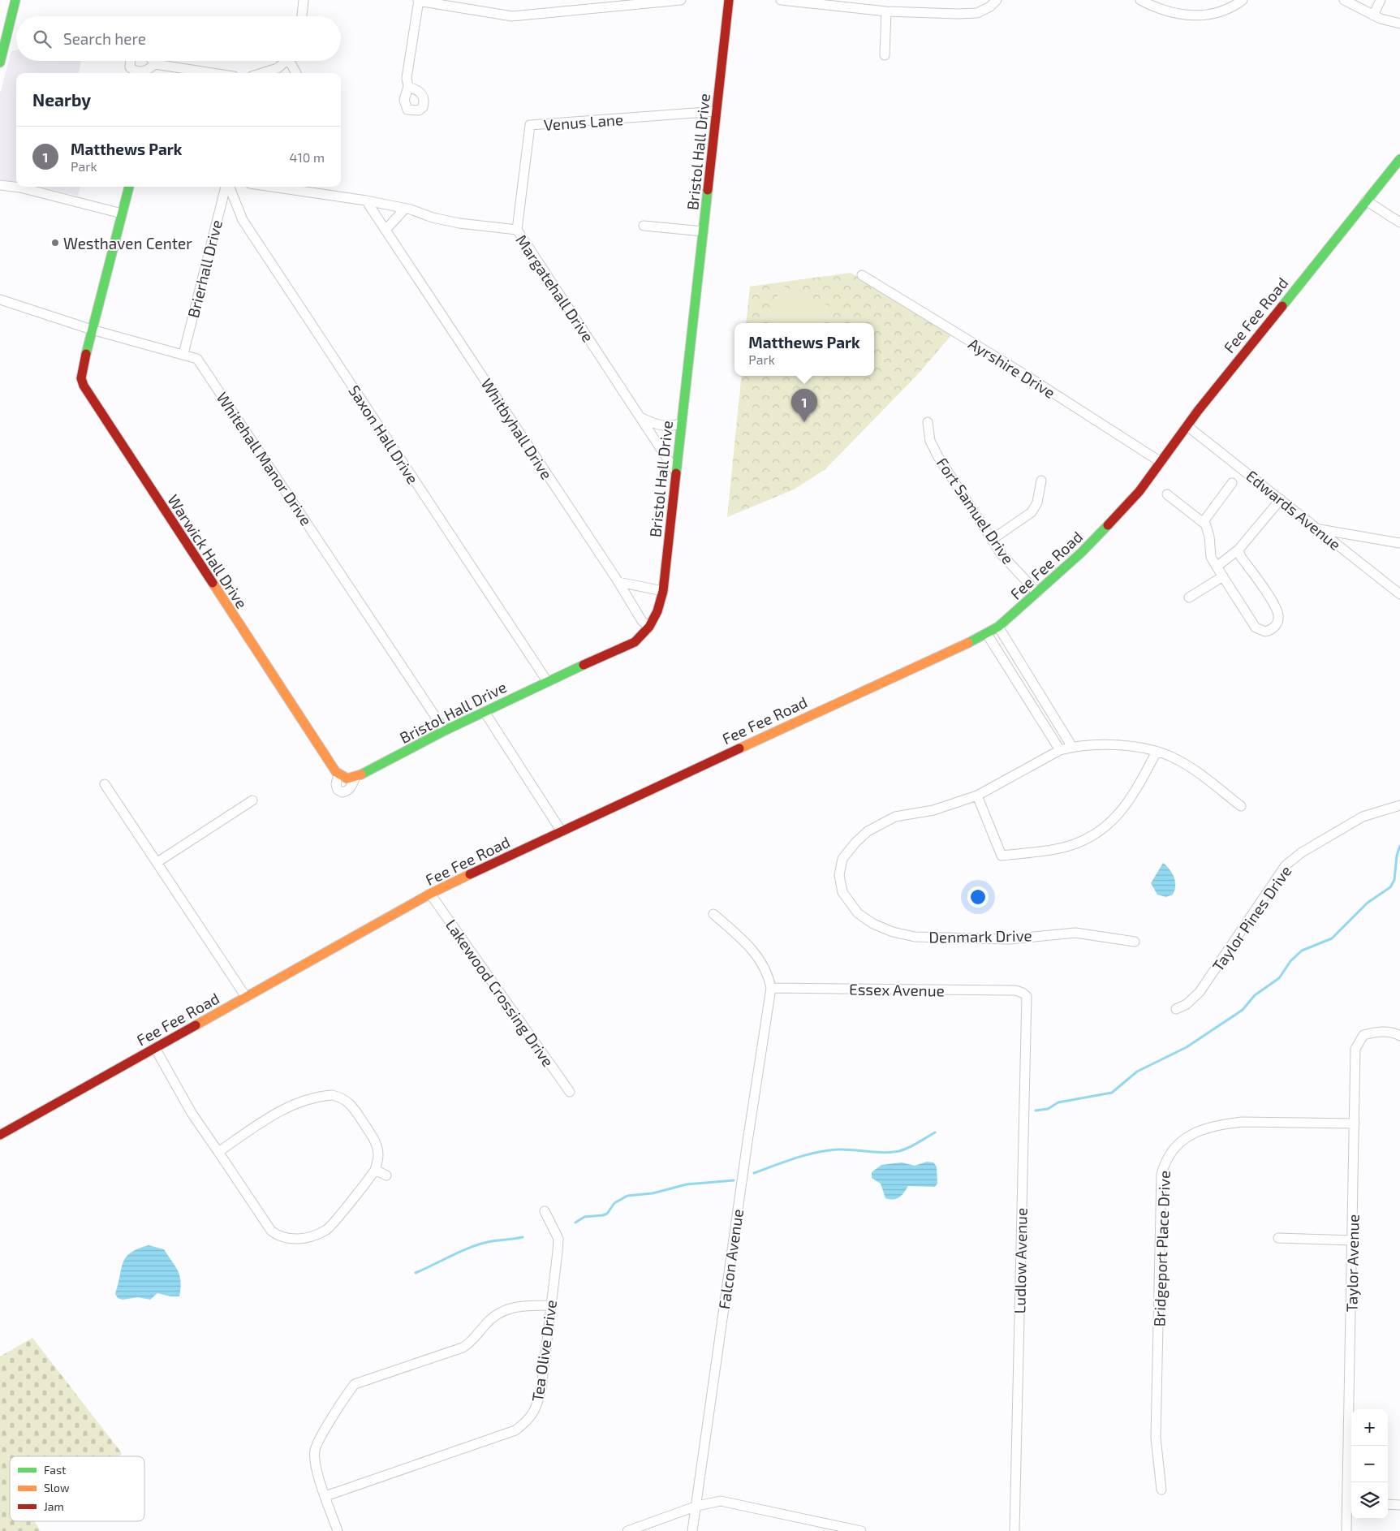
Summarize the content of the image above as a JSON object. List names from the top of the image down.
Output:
{
  "streets": {
    "main road": ["Bristol Hall Drive", "Fee Fee Road", "Warwick Hall Drive"],
    "street": [
      "Venus Lane",
      "Brierhall Drive",
      "Margatehall Drive",
      "Ayrshire Drive",
      "Whitbyhall Drive",
      "Saxon Hall Drive",
      "Whitehall Manor Drive",
      "Edwards Avenue",
      "Fort Samuel Drive",
      "Taylor Pines Drive",
      "Denmark Drive",
      "Essex Avenue",
      "Lakewood Crossing Drive",
      "Bridgeport Place Drive",
      "Falcon Avenue",
      "Ludlow Avenue",
      "Taylor Avenue",
      "Tea Olive Drive"
    ]
  },
  "crossings": [
    ["Venus Lane", "Bristol Hall Drive"],
    ["Venus Lane", "Margatehall Drive"],
    ["Bristol Hall Drive", "Margatehall Drive"],
    ["Bristol Hall Drive", "Whitbyhall Drive"],
    ["Bristol Hall Drive", "Saxon Hall Drive"],
    ["Bristol Hall Drive", "Whitehall Manor Drive"],
    ["Bristol Hall Drive", "Warwick Hall Drive"],
    ["Brierhall Drive", "Whitehall Manor Drive"],
    ["Margatehall Drive", "Whitbyhall Drive"],
    ["Fee Fee Road", "Ayrshire Drive"],
    ["Fee Fee Road", "Edwards Avenue"],
    ["Fee Fee Road", "Fort Samuel Drive"],
    ["Fee Fee Road", "Lakewood Crossing Drive"],
    ["Whitehall Manor Drive", "Warwick Hall Drive"],
    ["Essex Avenue", "Falcon Avenue"],
    ["Essex Avenue", "Ludlow Avenue"],
    ["Bridgeport Place Drive", "Taylor Avenue"]
  ],
  "places": ["Westhaven Center"],
  "legend": ["Fast", "Slow", "Jam"],
  "page": {
    "search": "Search here",
    "heading": "Nearby",
    "list": [
      {
        "mark": "1",
        "name": "Matthews Park",
        "note": "Park",
        "value": "410 m"
      }
    ],
    "popup": ["Matthews Park", "Park"],
    "pins": "1",
    "map_buttons": ["+", "−"]
  }
}
